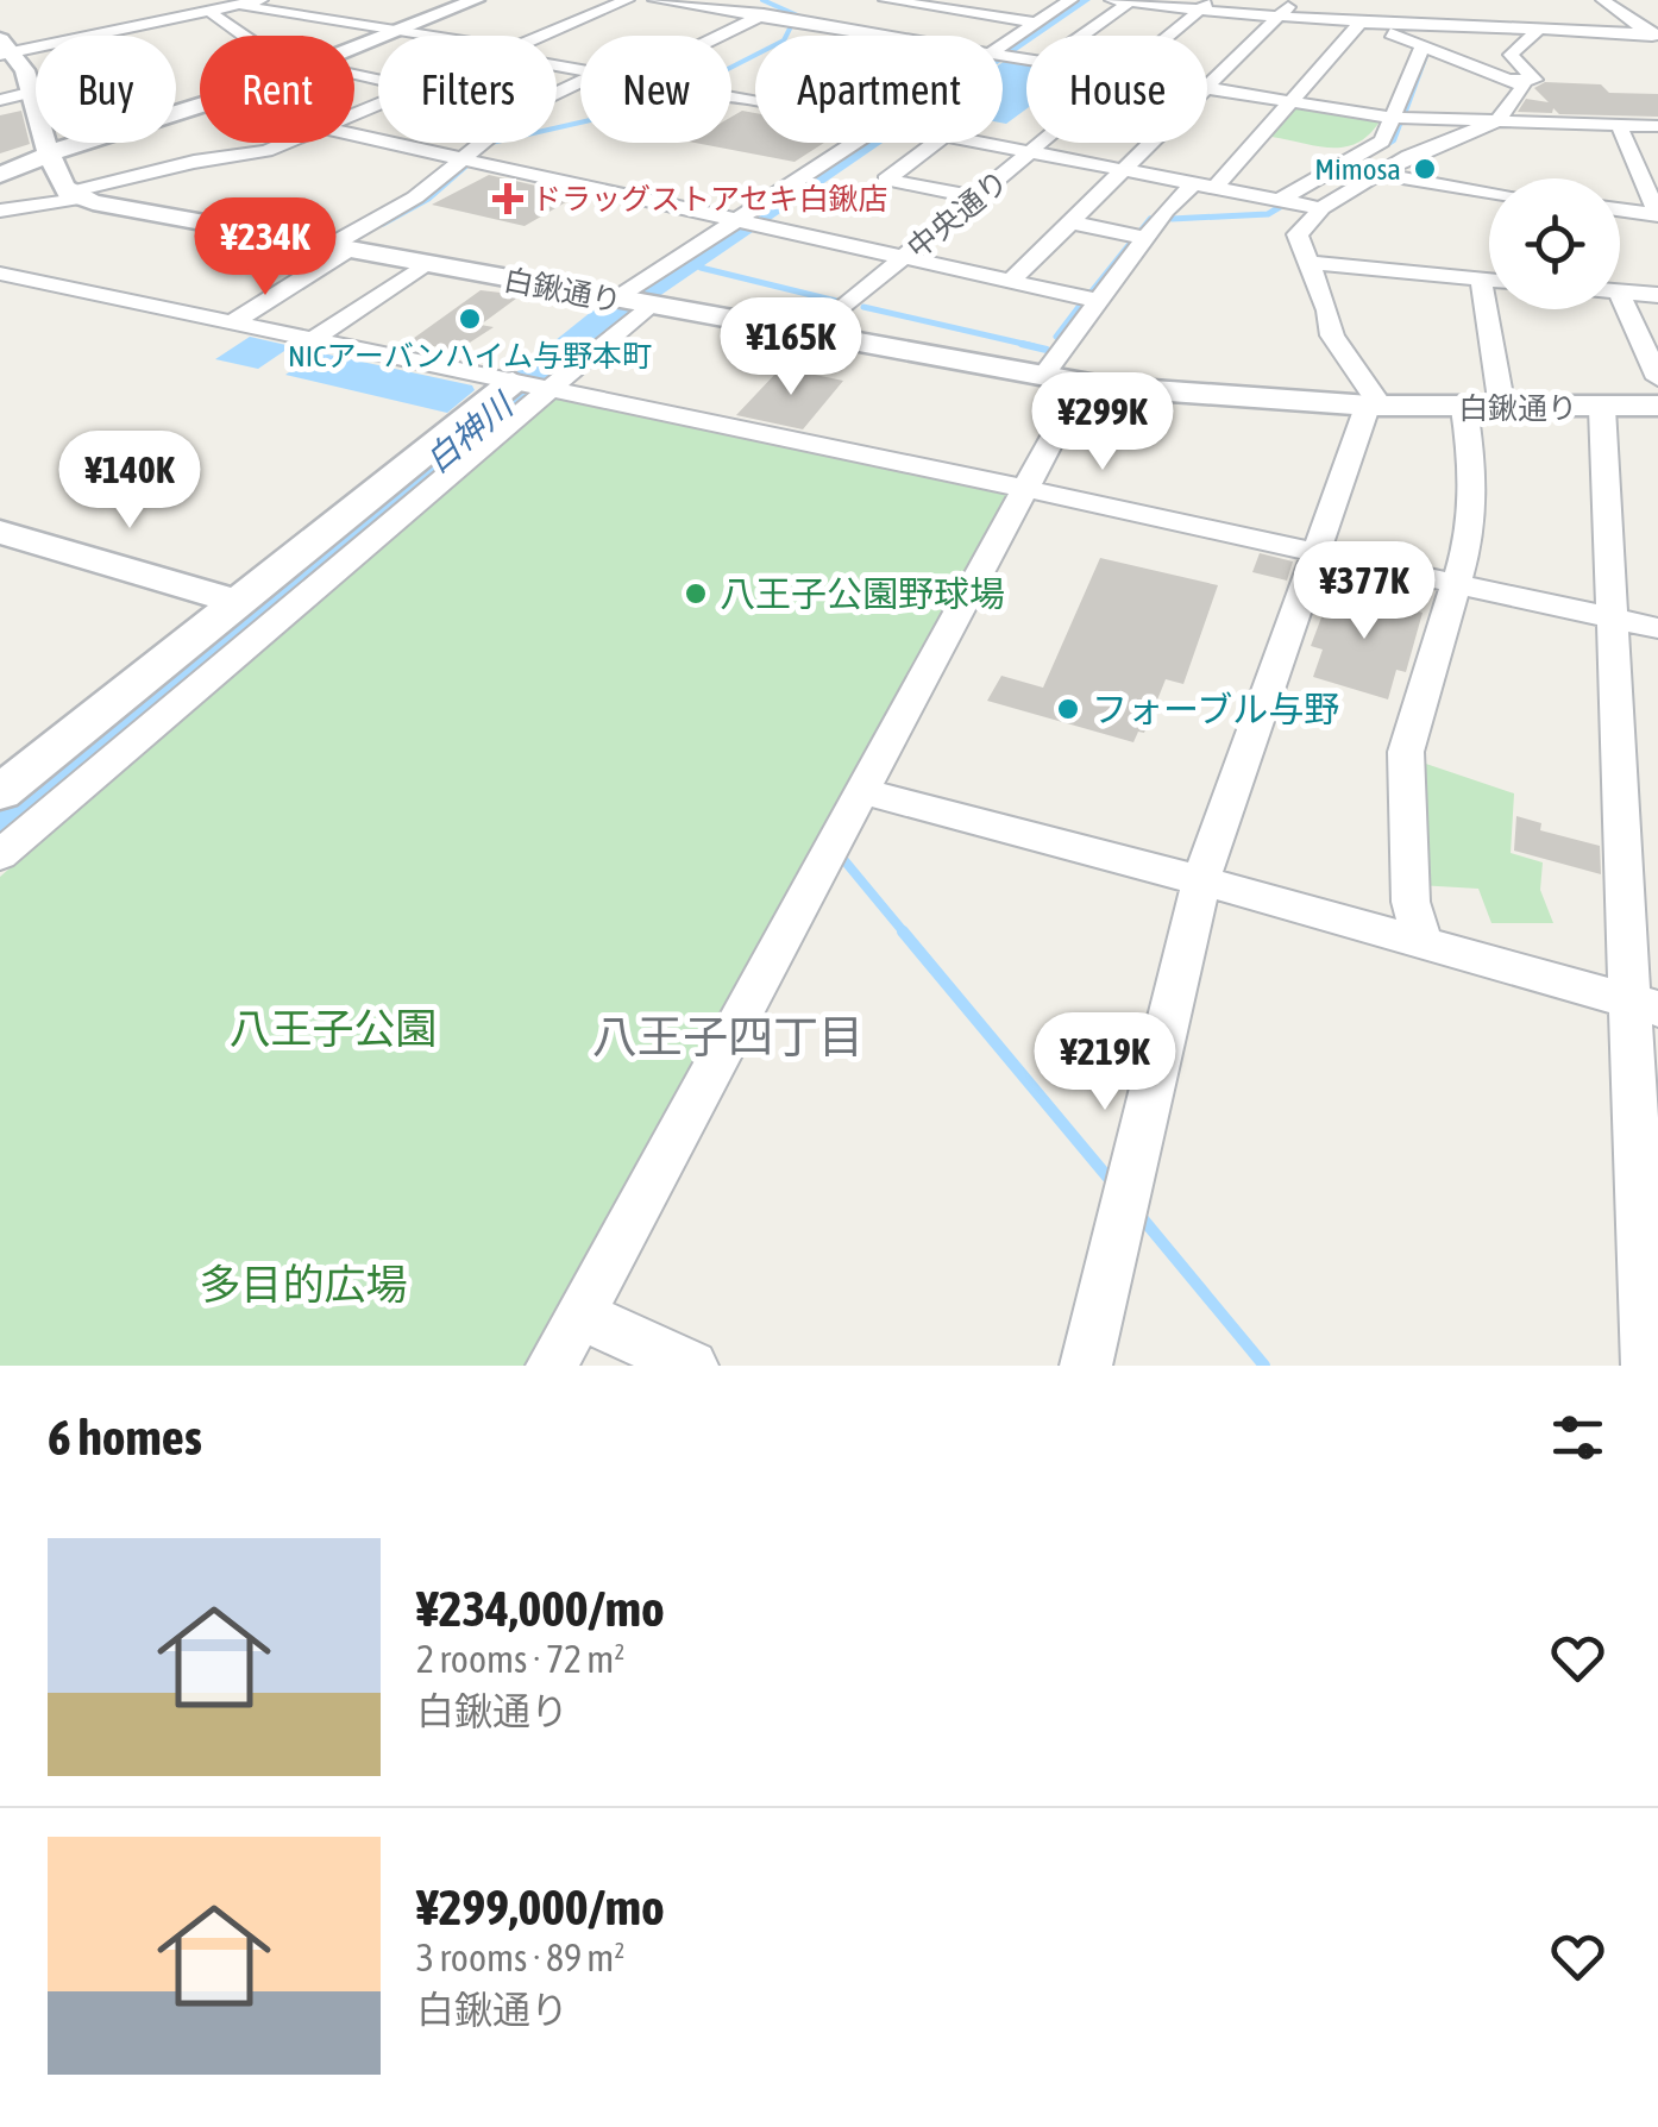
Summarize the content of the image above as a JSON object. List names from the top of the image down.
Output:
{
  "streets": {
    "street": ["中央通り", "白鍬通り"]
  },
  "crossings": [
    ["中央通り", "白鍬通り"]
  ],
  "districts": ["八王子四丁目"],
  "water": ["白神川"],
  "parks": ["八王子公園", "多目的広場"],
  "places": {
    "other": [
      "Mimosa",
      "NICアーバンハイム与野本町",
      "八王子公園野球場",
      "フォーブル与野"
    ],
    "health": ["ドラッグストアセキ白鍬店"]
  },
  "page": {
    "chip": [
      "Buy",
      "Rent",
      "Filters",
      "New",
      "Apartment",
      "House"
    ],
    "price": [
      "¥234K",
      "¥165K",
      "¥299K",
      "¥140K",
      "¥377K",
      "¥219K"
    ],
    "heading": "6 homes",
    "list": [
      {
        "name": "¥234,000/mo",
        "note": "2 rooms · 72 m² · 白鍬通り"
      },
      {
        "name": "¥299,000/mo",
        "note": "3 rooms · 89 m² · 白鍬通り"
      }
    ]
  }
}
